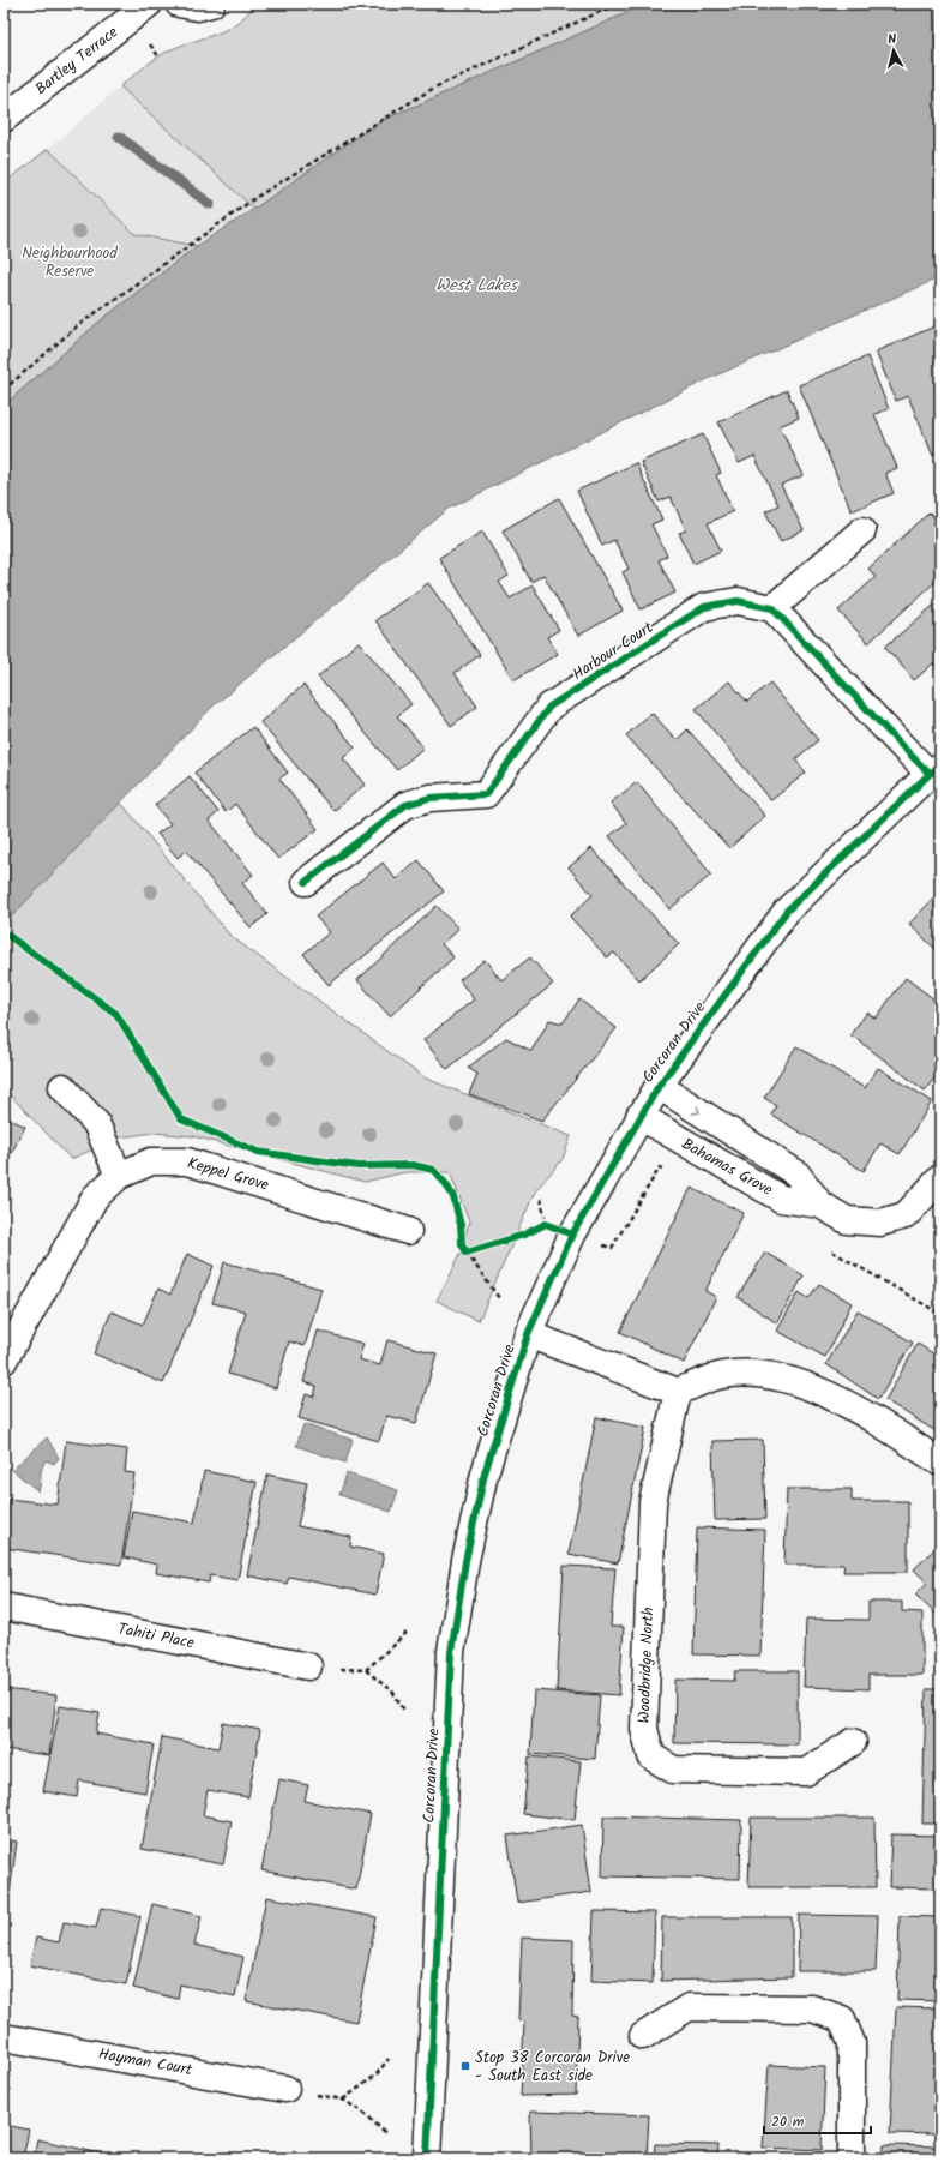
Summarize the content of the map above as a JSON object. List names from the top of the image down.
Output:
{
  "streets": {
    "street": [
      "Bartley Terrace",
      "Harbour Court",
      "Corcoran Drive",
      "Bahamas Grove",
      "Keppel Grove",
      "Tahiti Place",
      "Woodbridge North",
      "Hayman Court"
    ]
  },
  "crossings": [
    ["Corcoran Drive", "Bahamas Grove"]
  ],
  "water": ["West Lakes"],
  "parks": ["Neighbourhood Reserve"],
  "places": {
    "transit": ["Stop 38 Corcoran Drive - South East side"]
  },
  "scale_bar": "20 m",
  "north": "top"
}
